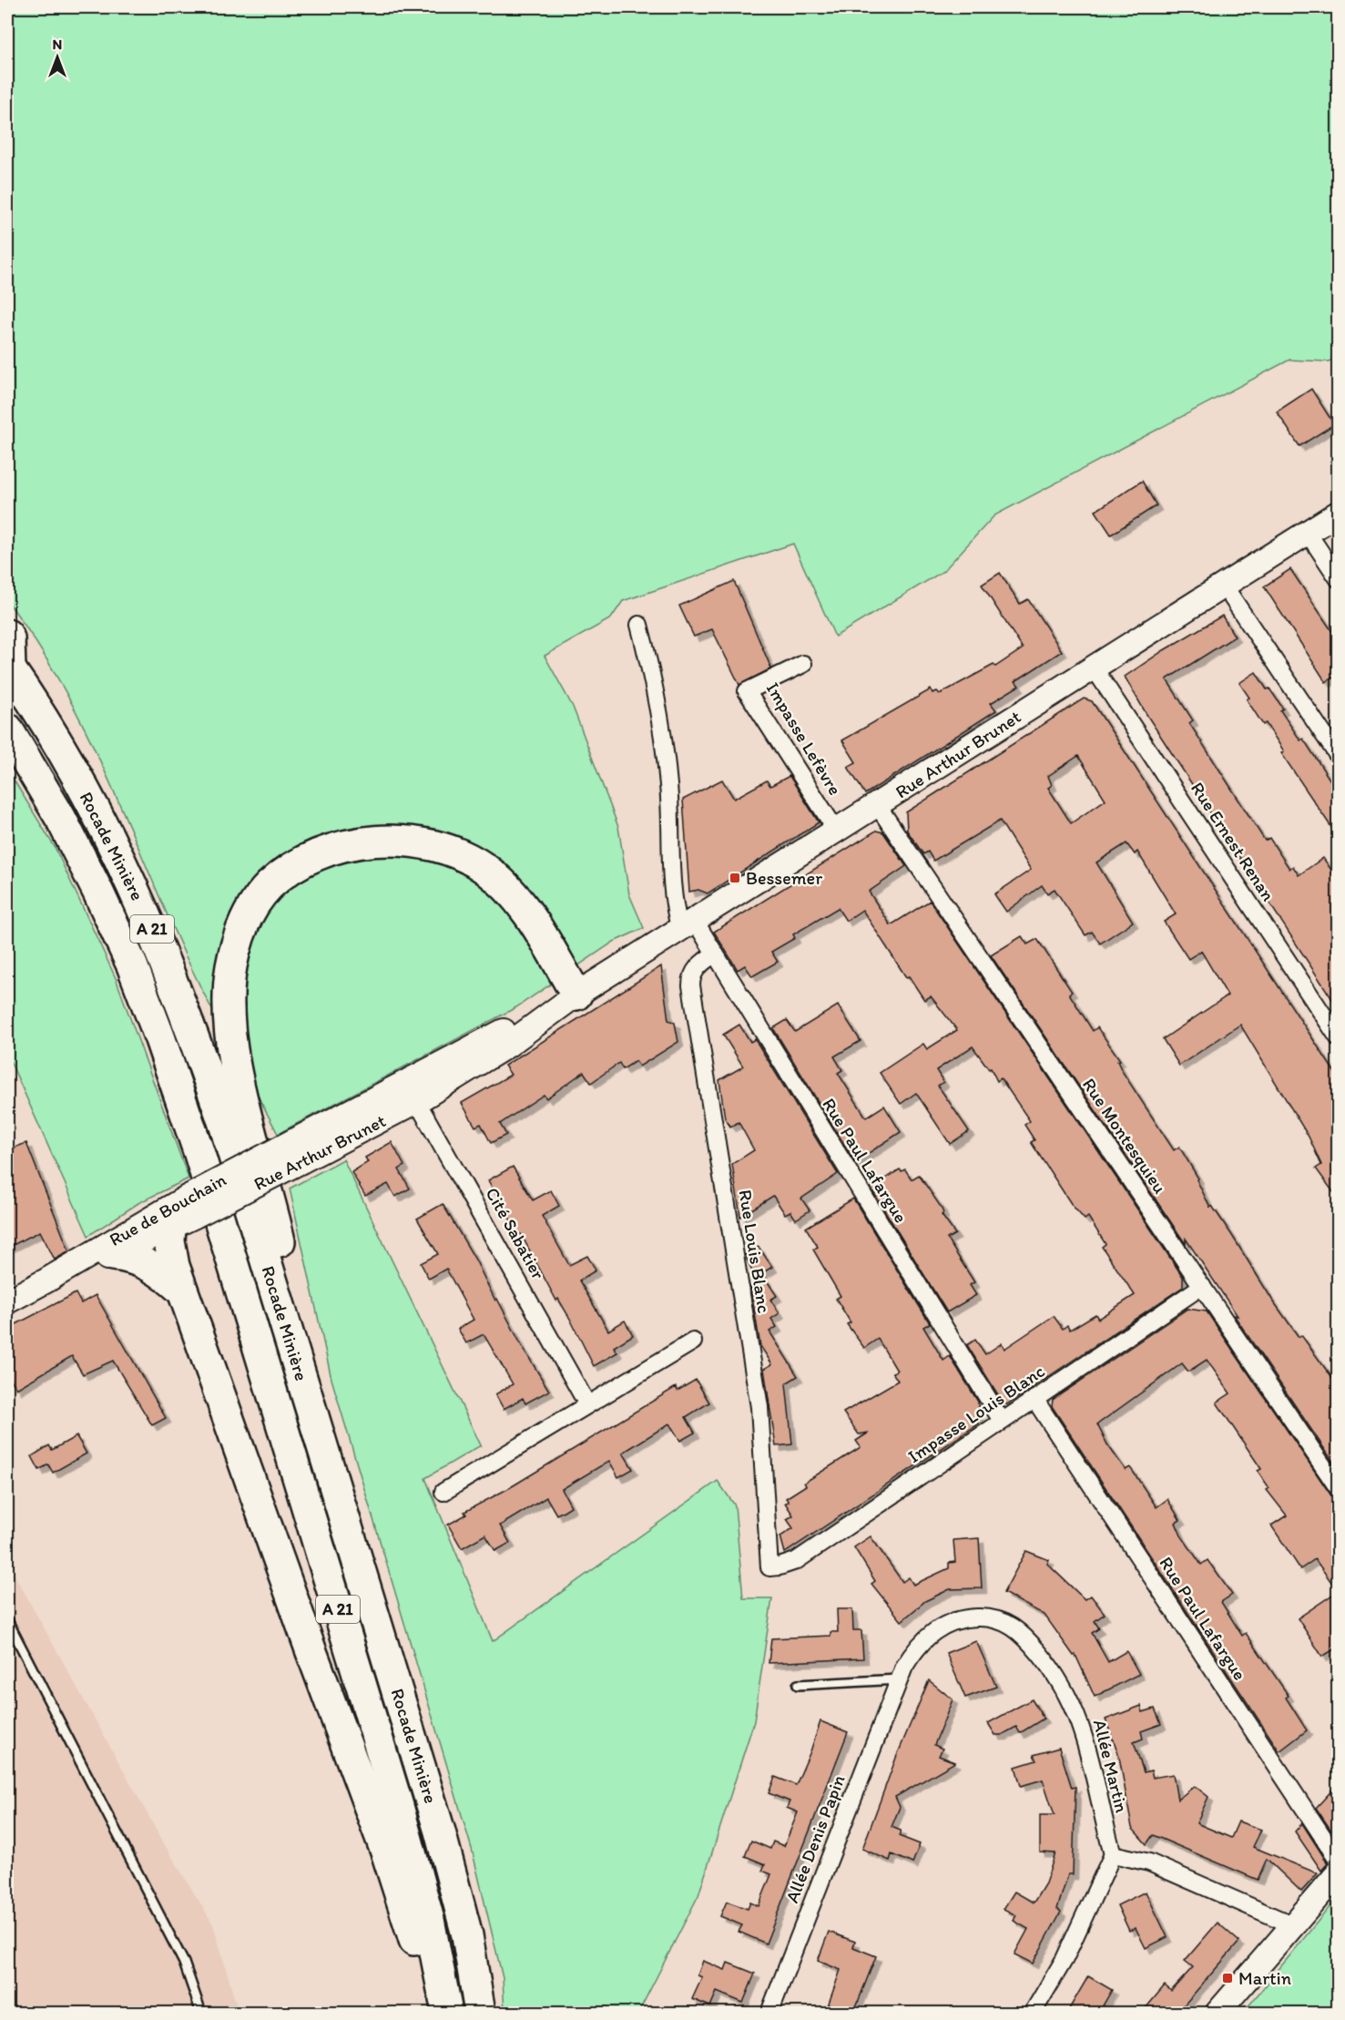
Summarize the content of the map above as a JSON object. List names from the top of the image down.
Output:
{
  "streets": {
    "highway": ["Rocade Minière", "A 21"],
    "street": [
      "Impasse Lefèvre",
      "Rue Arthur Brunet",
      "Rue Ernest Renan",
      "Rue Montesquieu",
      "Rue Paul Lafargue",
      "Rue de Bouchain",
      "Cité Sabatier",
      "Rue Louis Blanc",
      "Impasse Louis Blanc",
      "Allée Martin",
      "Allée Denis Papin"
    ]
  },
  "crossings": [
    ["Impasse Lefèvre", "Rue Arthur Brunet"],
    ["Rue Arthur Brunet", "Rue Ernest Renan"],
    ["Rue Arthur Brunet", "Rue Montesquieu"],
    ["Rue Arthur Brunet", "Rue Paul Lafargue"],
    ["Rue Arthur Brunet", "Rue de Bouchain"],
    ["Rue Arthur Brunet", "Cité Sabatier"],
    ["Rue Montesquieu", "Impasse Louis Blanc"],
    ["Rue Paul Lafargue", "Rue Louis Blanc"],
    ["Rue Paul Lafargue", "Impasse Louis Blanc"],
    ["Rue Louis Blanc", "Impasse Louis Blanc"],
    ["Allée Martin", "Allée Denis Papin"]
  ],
  "places": {
    "transit": ["Bessemer", "Martin"]
  },
  "north": "top"
}
